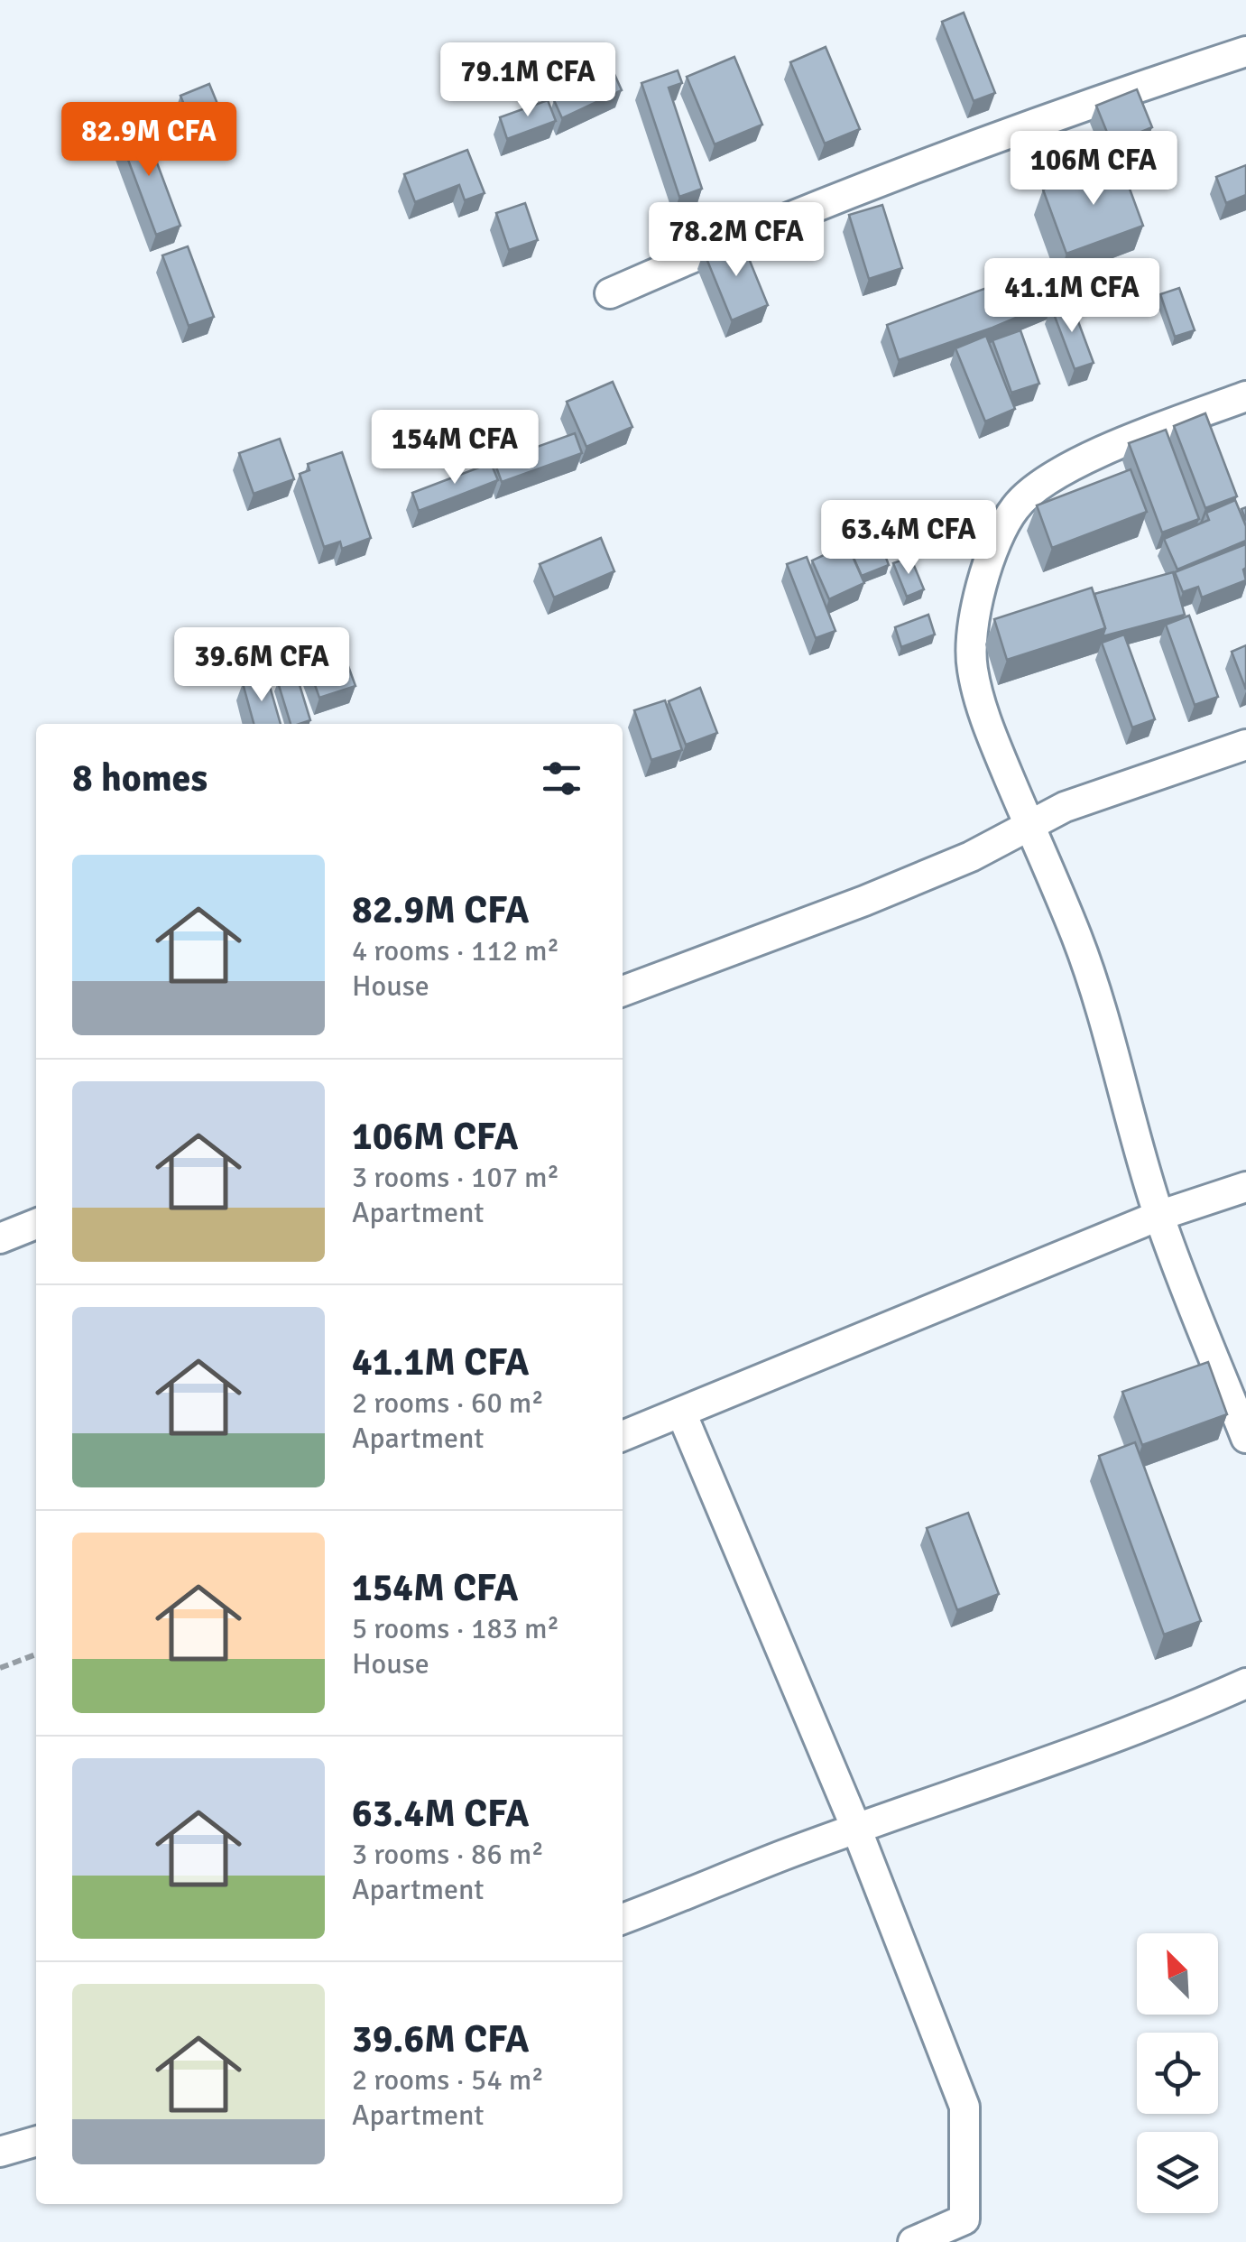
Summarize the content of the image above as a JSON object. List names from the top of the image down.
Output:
{
  "north": "top left",
  "page": {
    "price": [
      "79.1M CFA",
      "82.9M CFA",
      "106M CFA",
      "78.2M CFA",
      "41.1M CFA",
      "154M CFA",
      "63.4M CFA",
      "39.6M CFA"
    ],
    "heading": "8 homes",
    "list": [
      {
        "name": "82.9M CFA",
        "note": "4 rooms · 112 m² · House"
      },
      {
        "name": "106M CFA",
        "note": "3 rooms · 107 m² · Apartment"
      },
      {
        "name": "41.1M CFA",
        "note": "2 rooms · 60 m² · Apartment"
      },
      {
        "name": "154M CFA",
        "note": "5 rooms · 183 m² · House"
      },
      {
        "name": "63.4M CFA",
        "note": "3 rooms · 86 m² · Apartment"
      },
      {
        "name": "39.6M CFA",
        "note": "2 rooms · 54 m² · Apartment"
      }
    ]
  }
}
